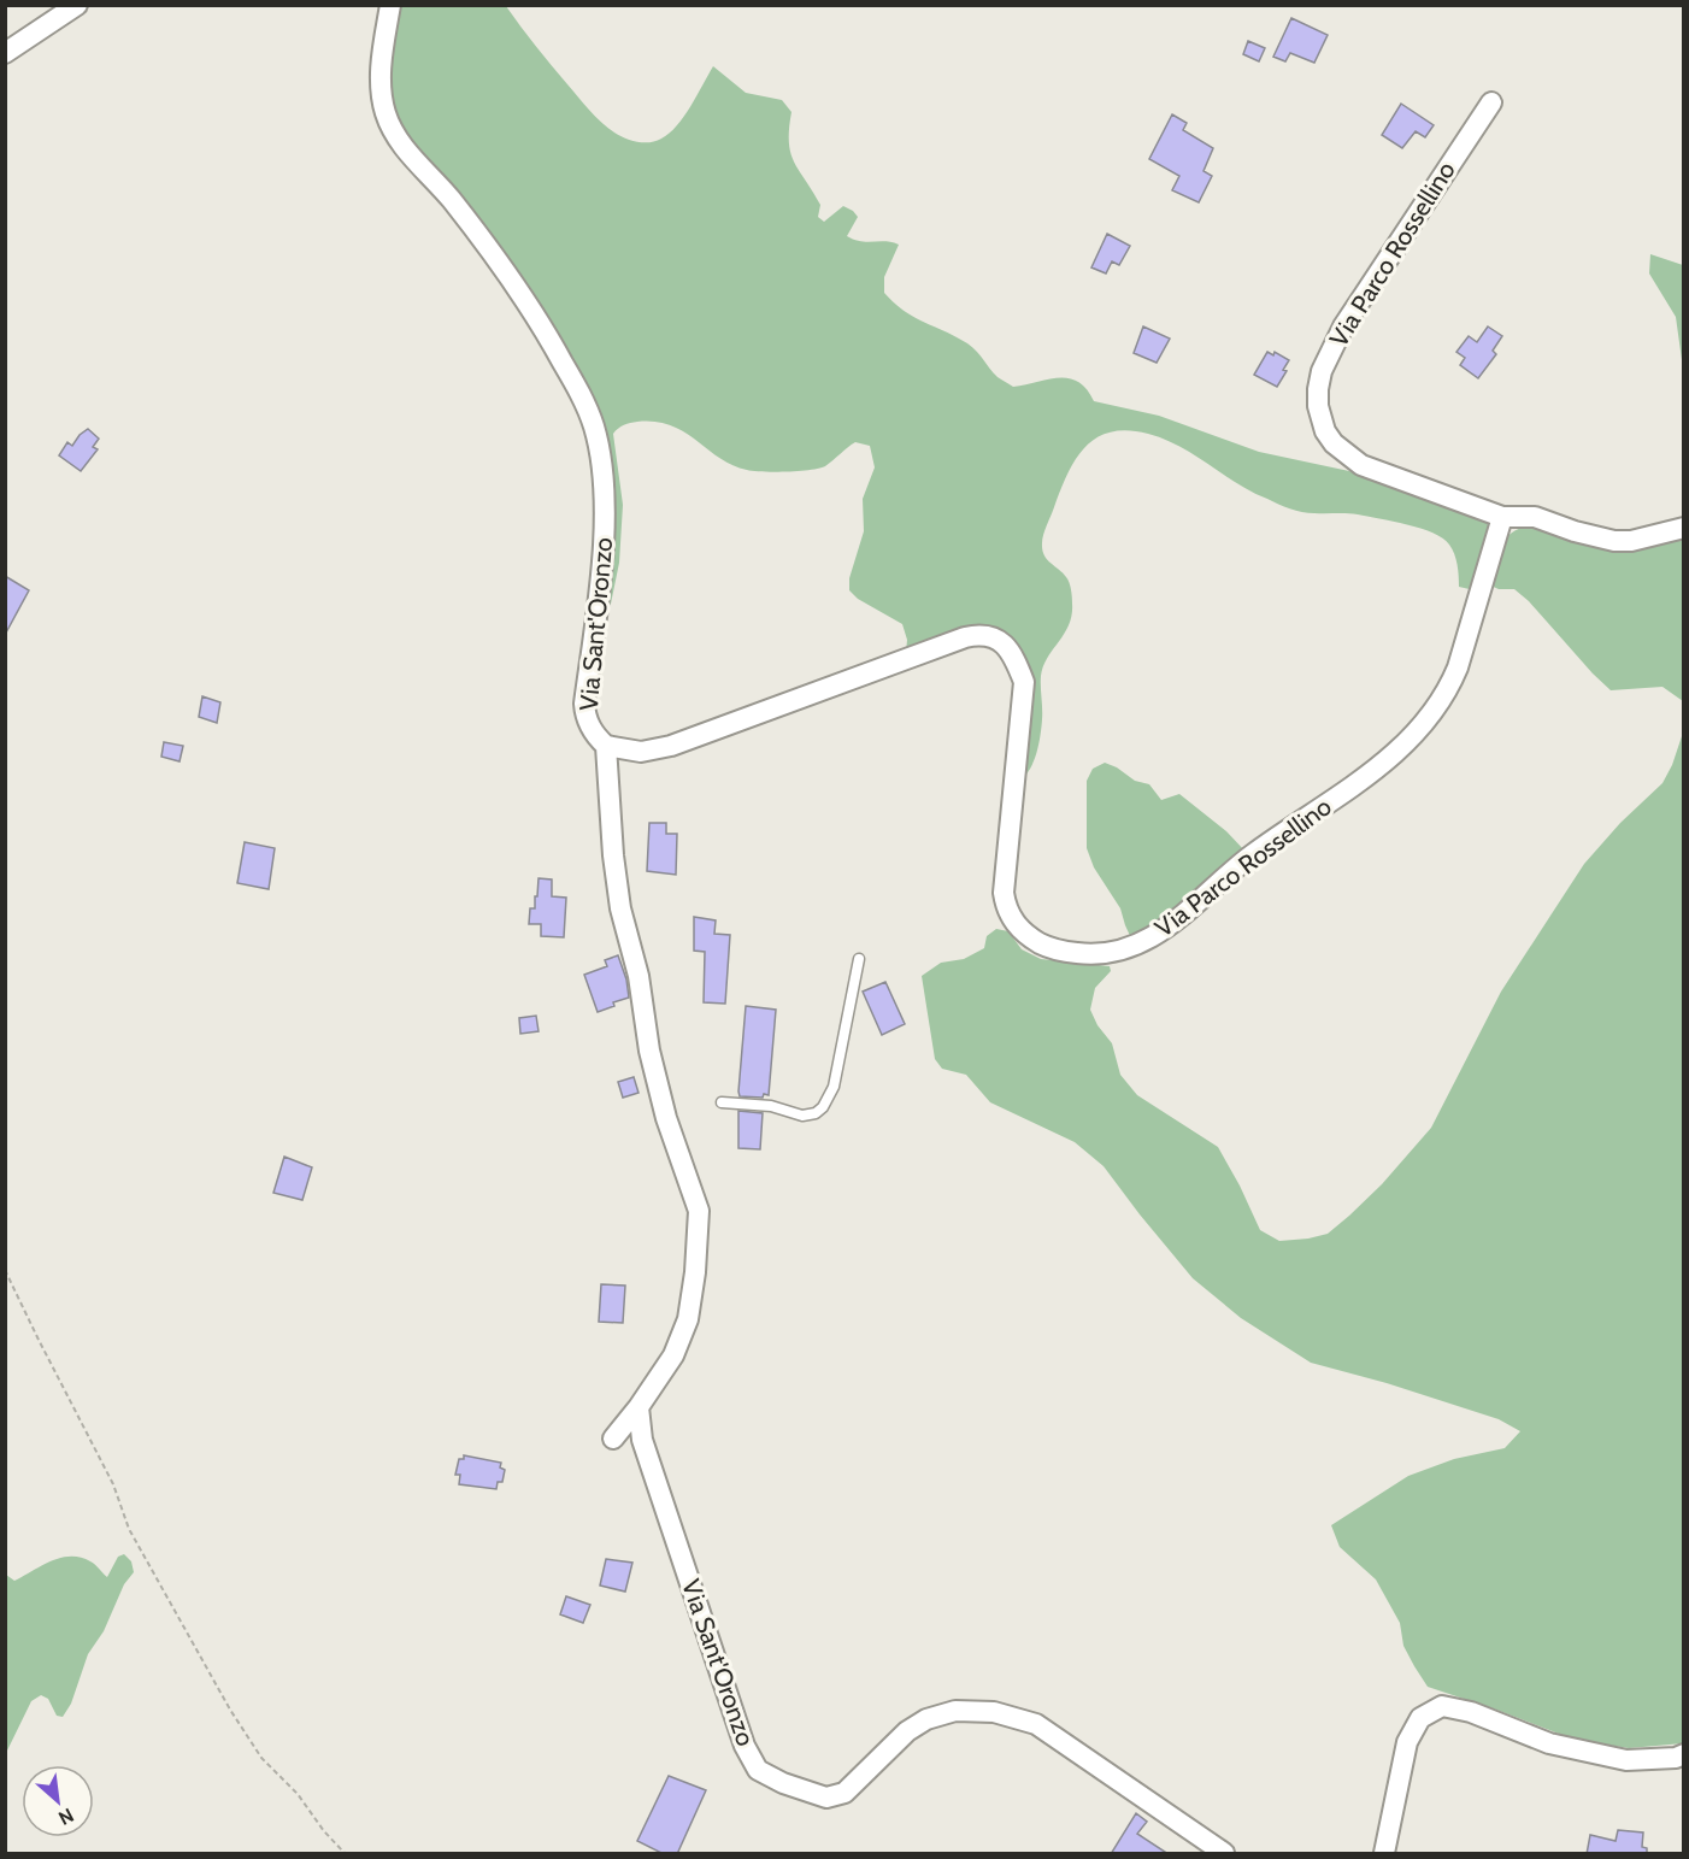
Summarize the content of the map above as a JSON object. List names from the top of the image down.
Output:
{
  "streets": {
    "street": ["Via Parco Rossellino", "Via Sant'Oronzo"]
  },
  "crossings": [
    ["Via Parco Rossellino", "Via Sant'Oronzo"]
  ],
  "north": "bottom right"
}
